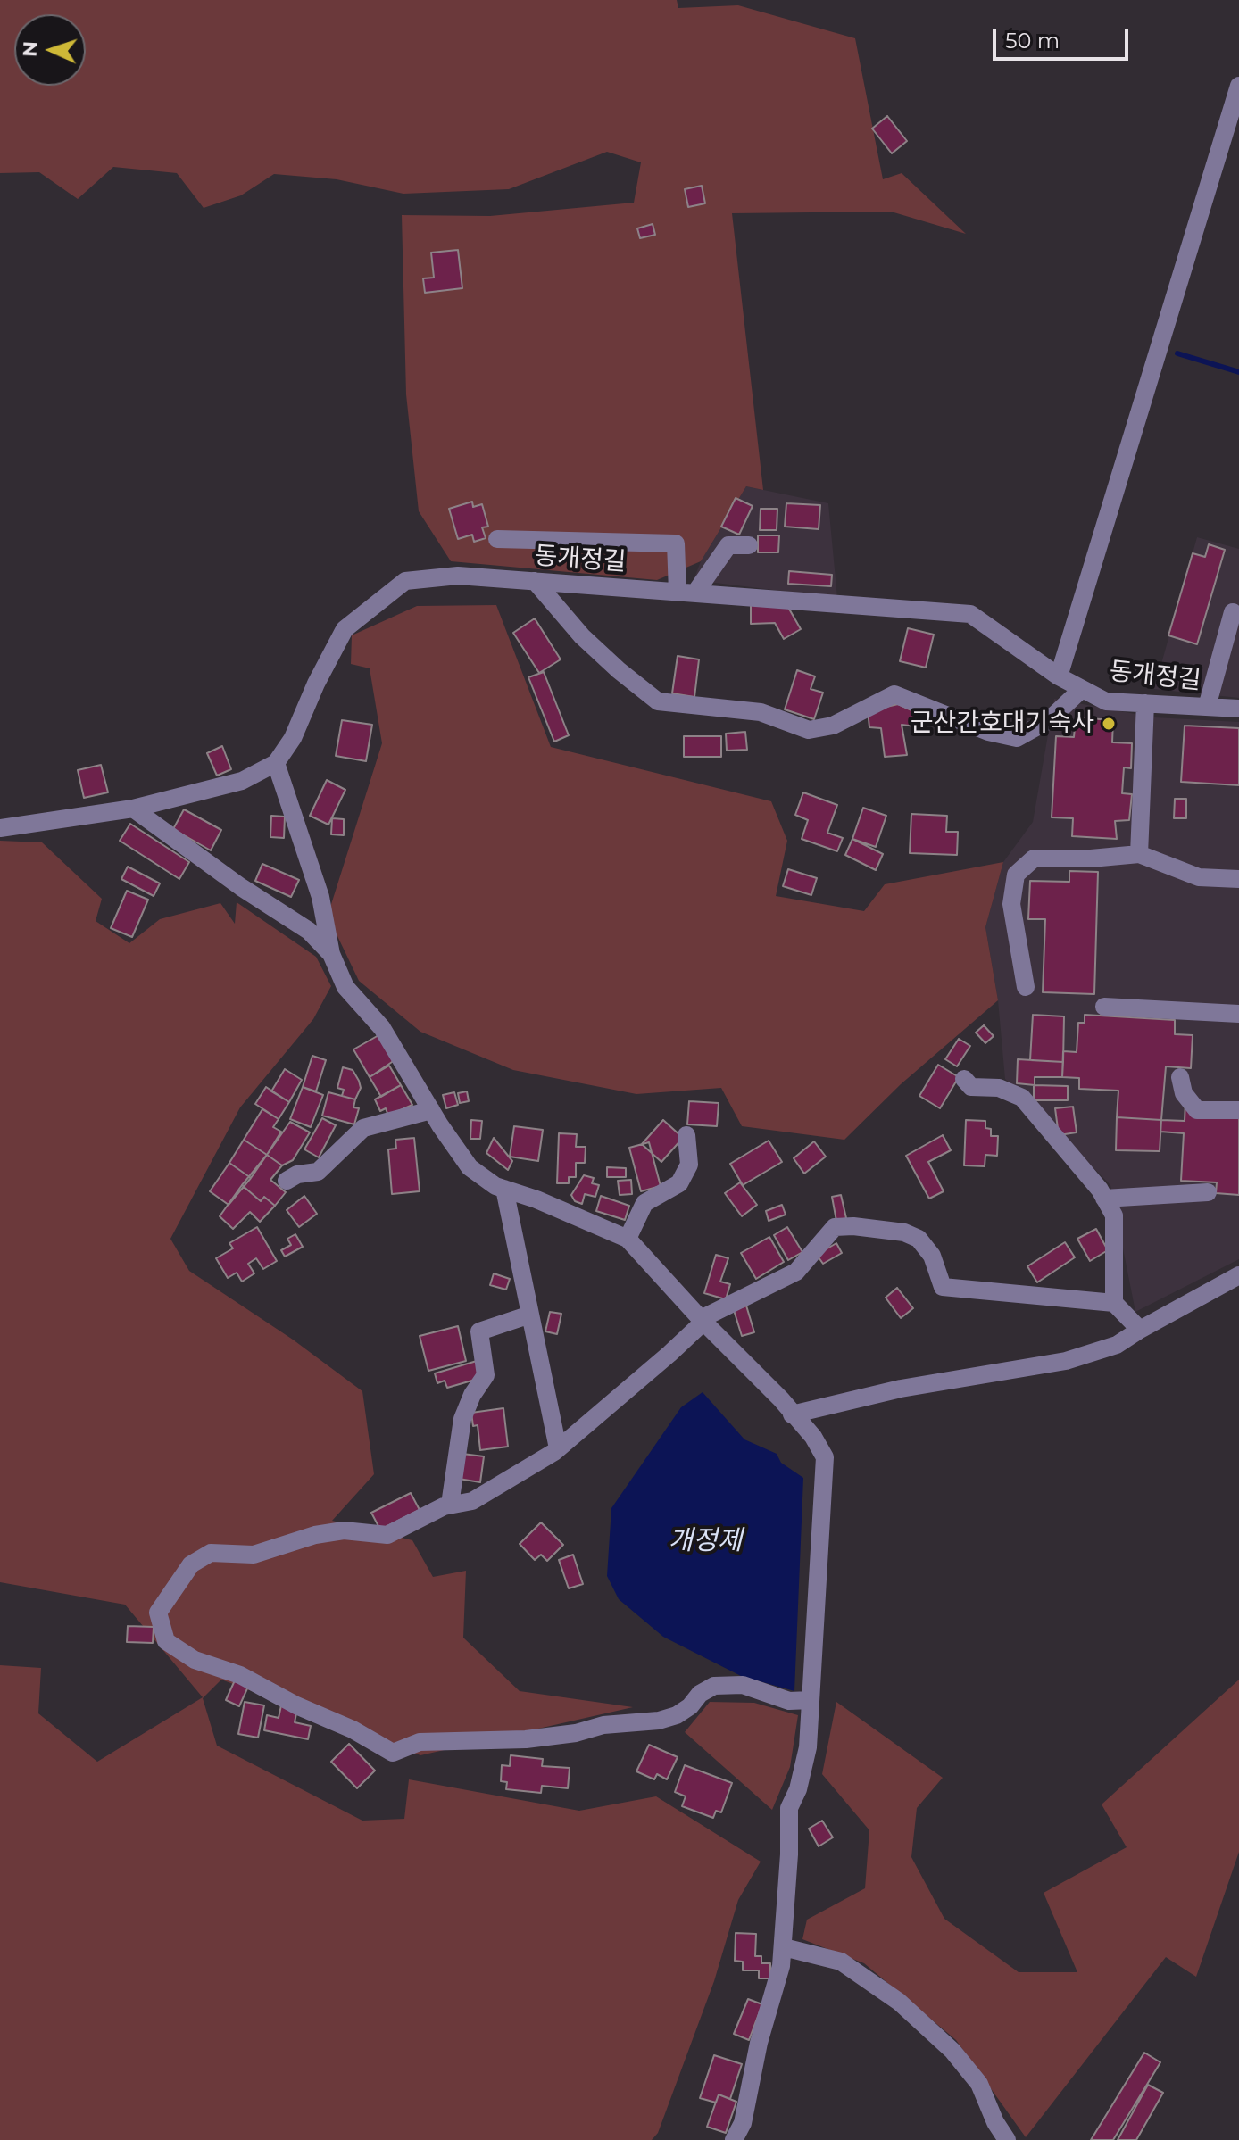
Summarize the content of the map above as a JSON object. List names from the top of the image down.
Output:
{
  "streets": {
    "street": ["동개정길"]
  },
  "water": ["개정제"],
  "places": ["군산간호대기숙사"],
  "scale_bar": "50 m",
  "north": "left"
}
